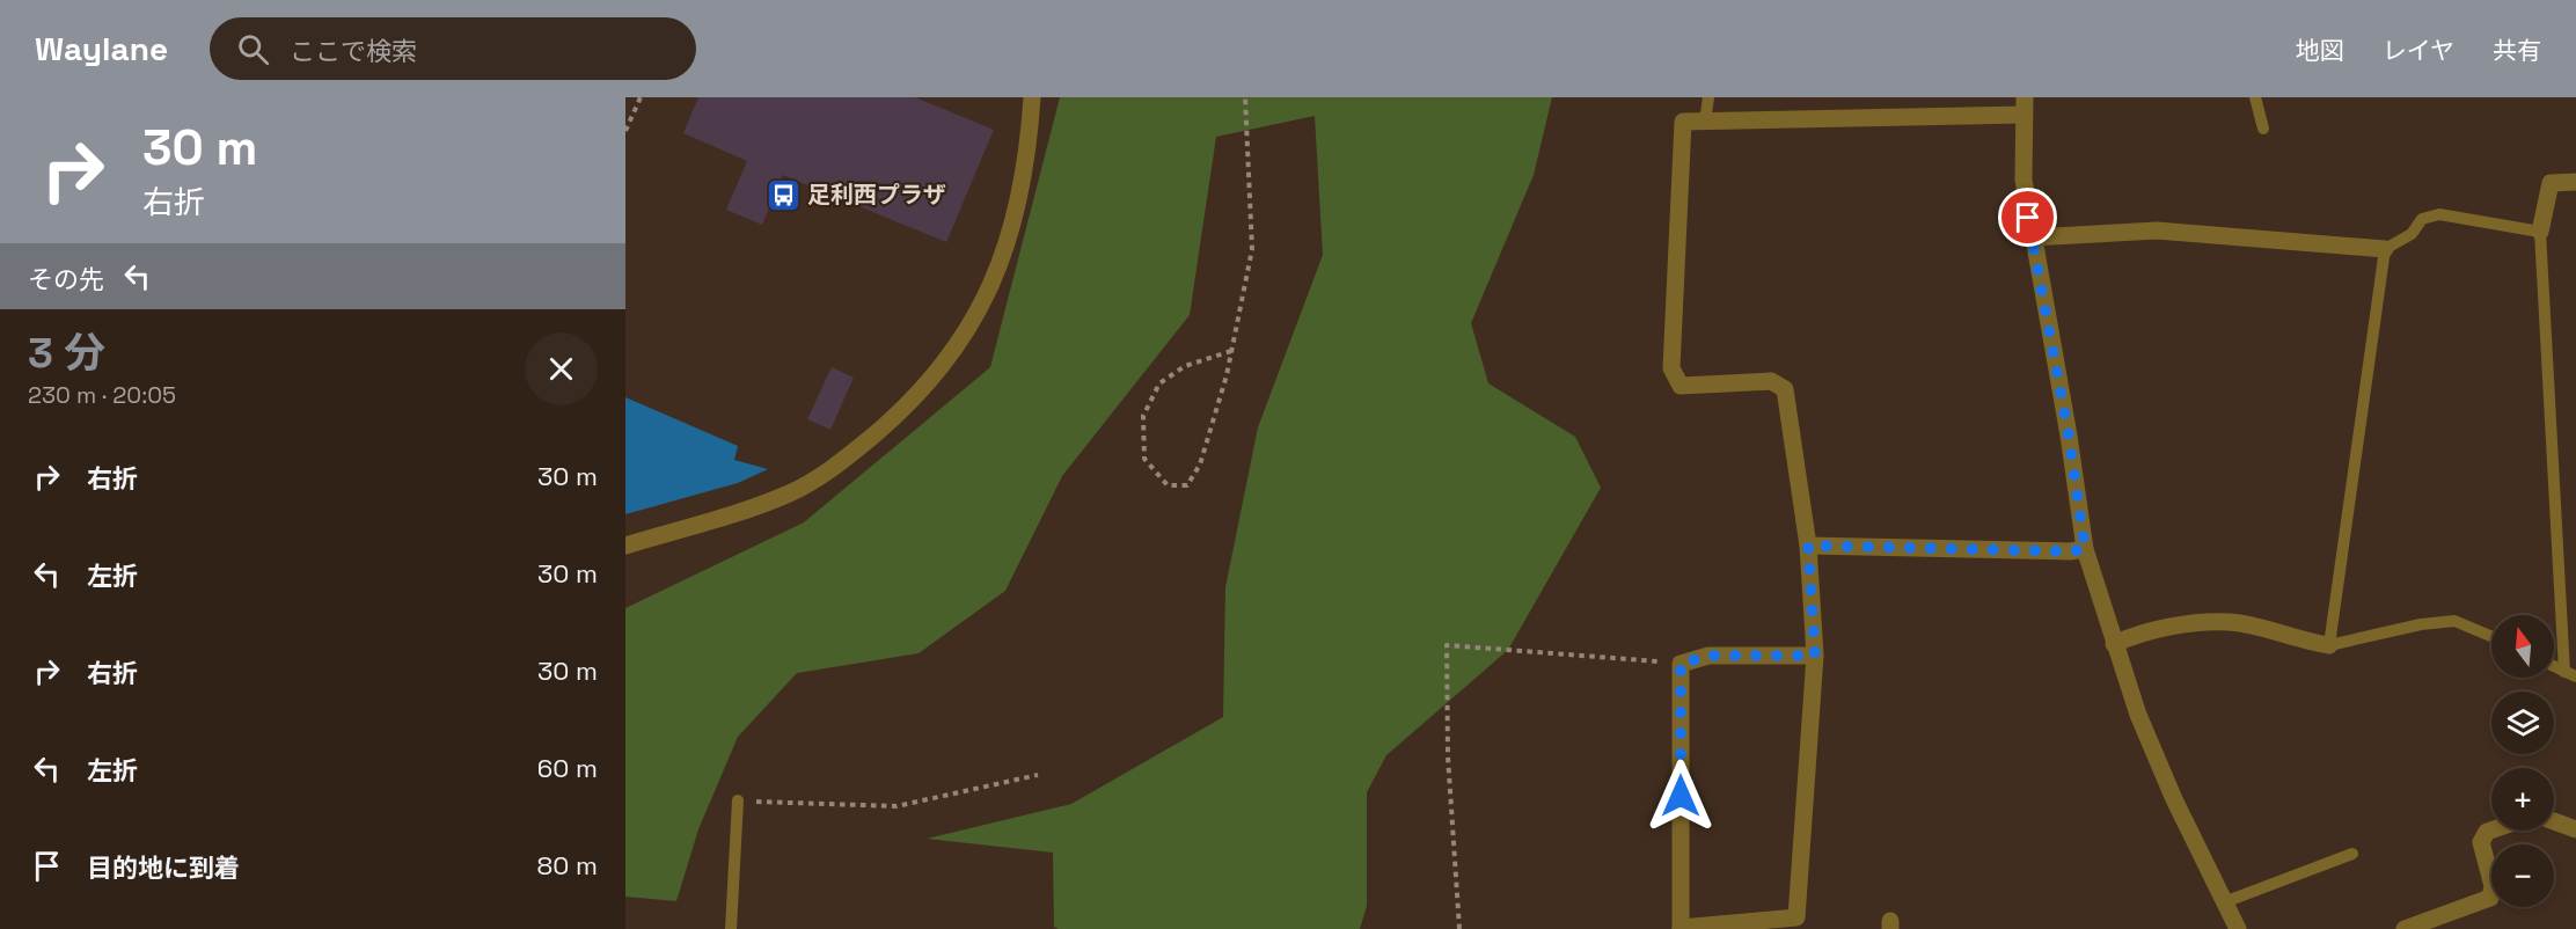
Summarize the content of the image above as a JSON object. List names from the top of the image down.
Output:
{
  "places": {
    "bus stop": ["足利西プラザ"]
  },
  "north": "top",
  "page": {
    "header": "Waylane",
    "search": "ここで検索",
    "nav": ["地図", "レイヤ", "共有"],
    "turn": ["30 m", "右折"],
    "then": "その先",
    "heading": ["3 分", "230 m · 20:05"],
    "list": [
      {
        "name": "右折",
        "value": "30 m"
      },
      {
        "name": "左折",
        "value": "30 m"
      },
      {
        "name": "右折",
        "value": "30 m"
      },
      {
        "name": "左折",
        "value": "60 m"
      },
      {
        "name": "目的地に到着",
        "value": "80 m"
      }
    ],
    "map_buttons": ["+", "−"]
  }
}
